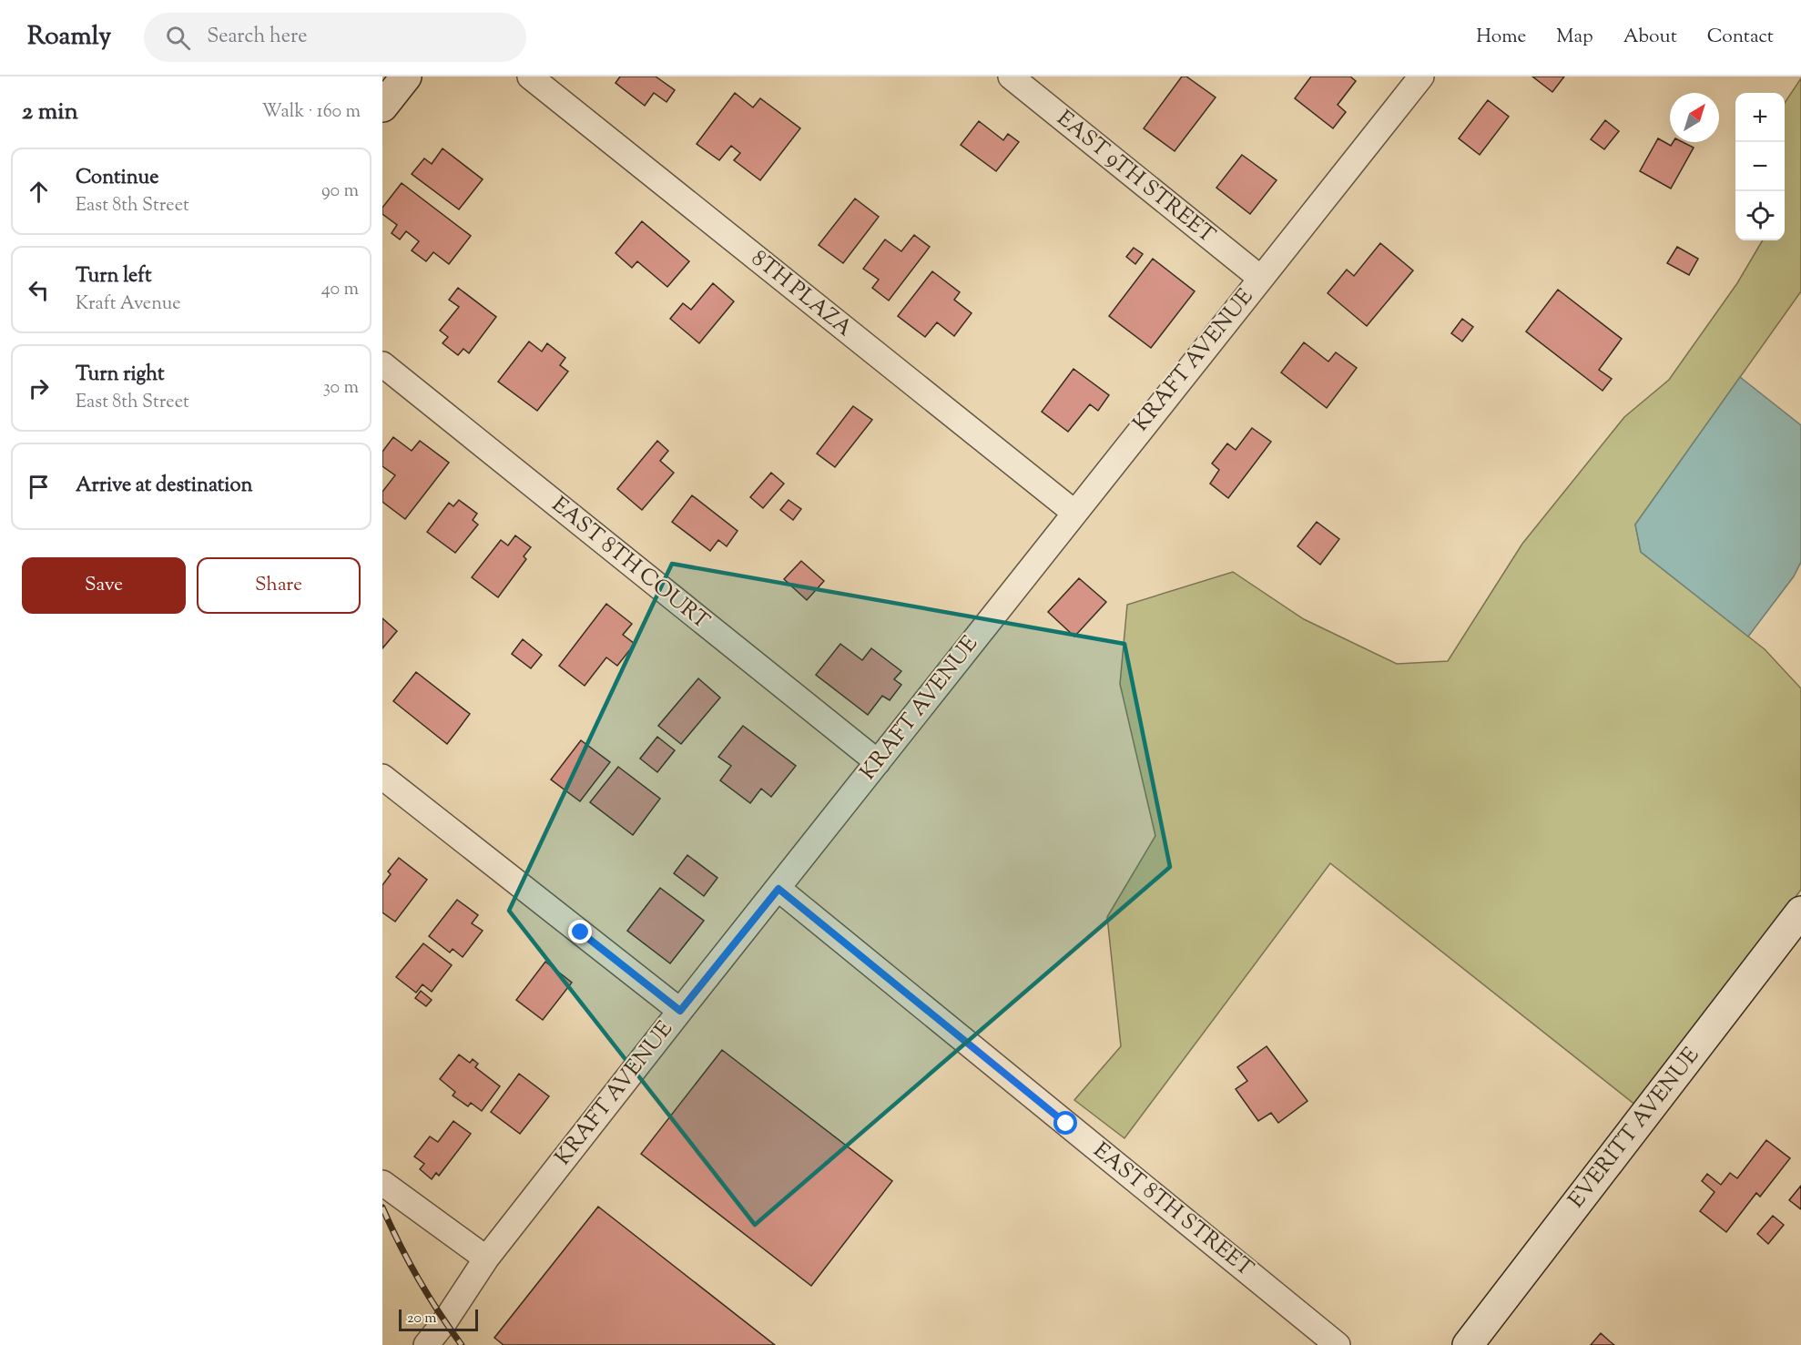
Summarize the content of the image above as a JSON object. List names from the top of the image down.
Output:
{
  "streets": {
    "street": [
      "EAST 9TH STREET",
      "8TH PLAZA",
      "KRAFT AVENUE",
      "EAST 8TH COURT",
      "EVERITT AVENUE",
      "EAST 8TH STREET"
    ]
  },
  "crossings": [
    ["EAST 9TH STREET", "KRAFT AVENUE"],
    ["8TH PLAZA", "KRAFT AVENUE"],
    ["KRAFT AVENUE", "EAST 8TH COURT"],
    ["KRAFT AVENUE", "EAST 8TH STREET"]
  ],
  "scale_bar": "20 m",
  "north": "top right",
  "page": {
    "header": "Roamly",
    "search": "Search here",
    "nav": [
      "Home",
      "Map",
      "About",
      "Contact"
    ],
    "heading": ["2 min", "Walk · 160 m"],
    "map_buttons": ["+", "−"],
    "list": [
      ["Continue", "East 8th Street", "90 m"],
      ["Turn left", "Kraft Avenue", "40 m"],
      ["Turn right", "East 8th Street", "30 m"],
      "Arrive at destination"
    ],
    "buttons": ["Save", "Share"],
    "scale": "20 m"
  }
}
